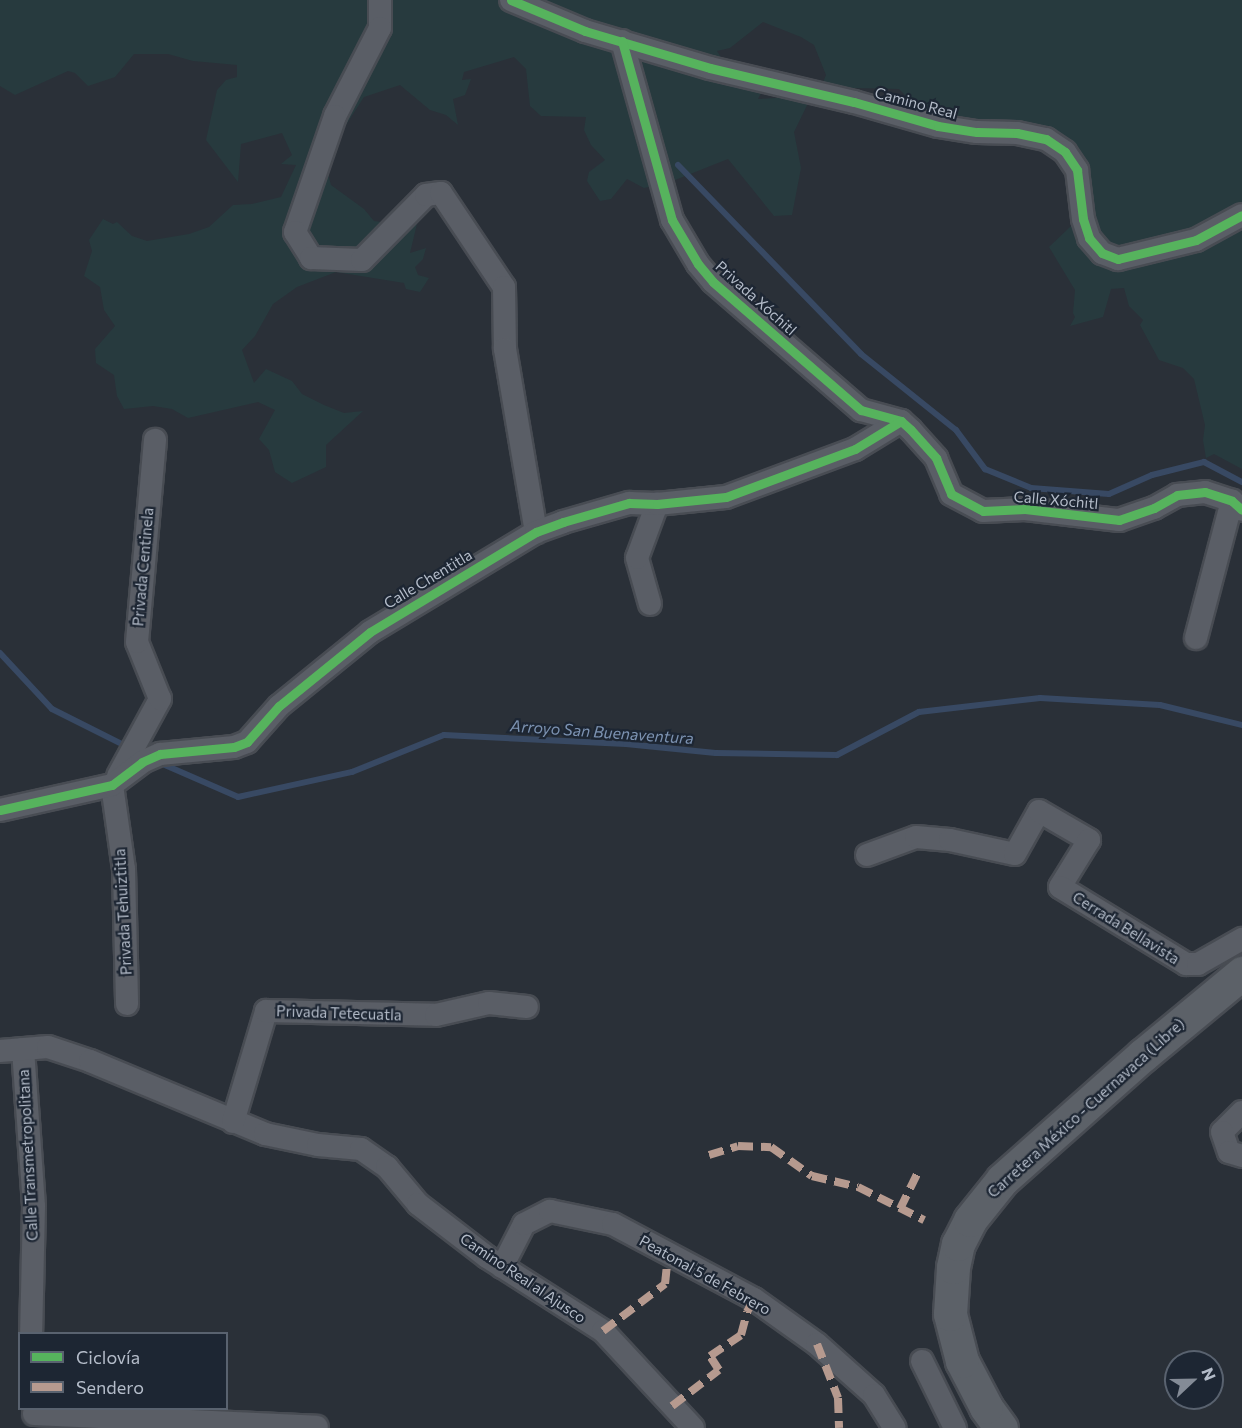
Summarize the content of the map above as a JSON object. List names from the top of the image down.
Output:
{
  "streets": {
    "main road": ["Carretera México - Cuernavaca (Libre)"],
    "street": [
      "Camino Real",
      "Privada Xóchitl",
      "Calle Xóchitl",
      "Privada Centinela",
      "Calle Chentitla",
      "Privada Tehuiztitla",
      "Cerrada Bellavista",
      "Privada Tetecuatla",
      "Calle Transmetropolitana",
      "Peatonal 5 de Febrero",
      "Camino Real al Ajusco"
    ]
  },
  "crossings": [
    ["Camino Real", "Privada Xóchitl"],
    ["Privada Xóchitl", "Calle Xóchitl"],
    ["Privada Xóchitl", "Calle Chentitla"],
    ["Calle Xóchitl", "Calle Chentitla"],
    ["Privada Centinela", "Calle Chentitla"],
    ["Privada Centinela", "Privada Tehuiztitla"],
    ["Privada Tetecuatla", "Camino Real al Ajusco"],
    ["Calle Transmetropolitana", "Camino Real al Ajusco"],
    ["Peatonal 5 de Febrero", "Camino Real al Ajusco"]
  ],
  "water": ["Arroyo San Buenaventura"],
  "legend": ["Ciclovía", "Sendero"],
  "north": "right"
}
